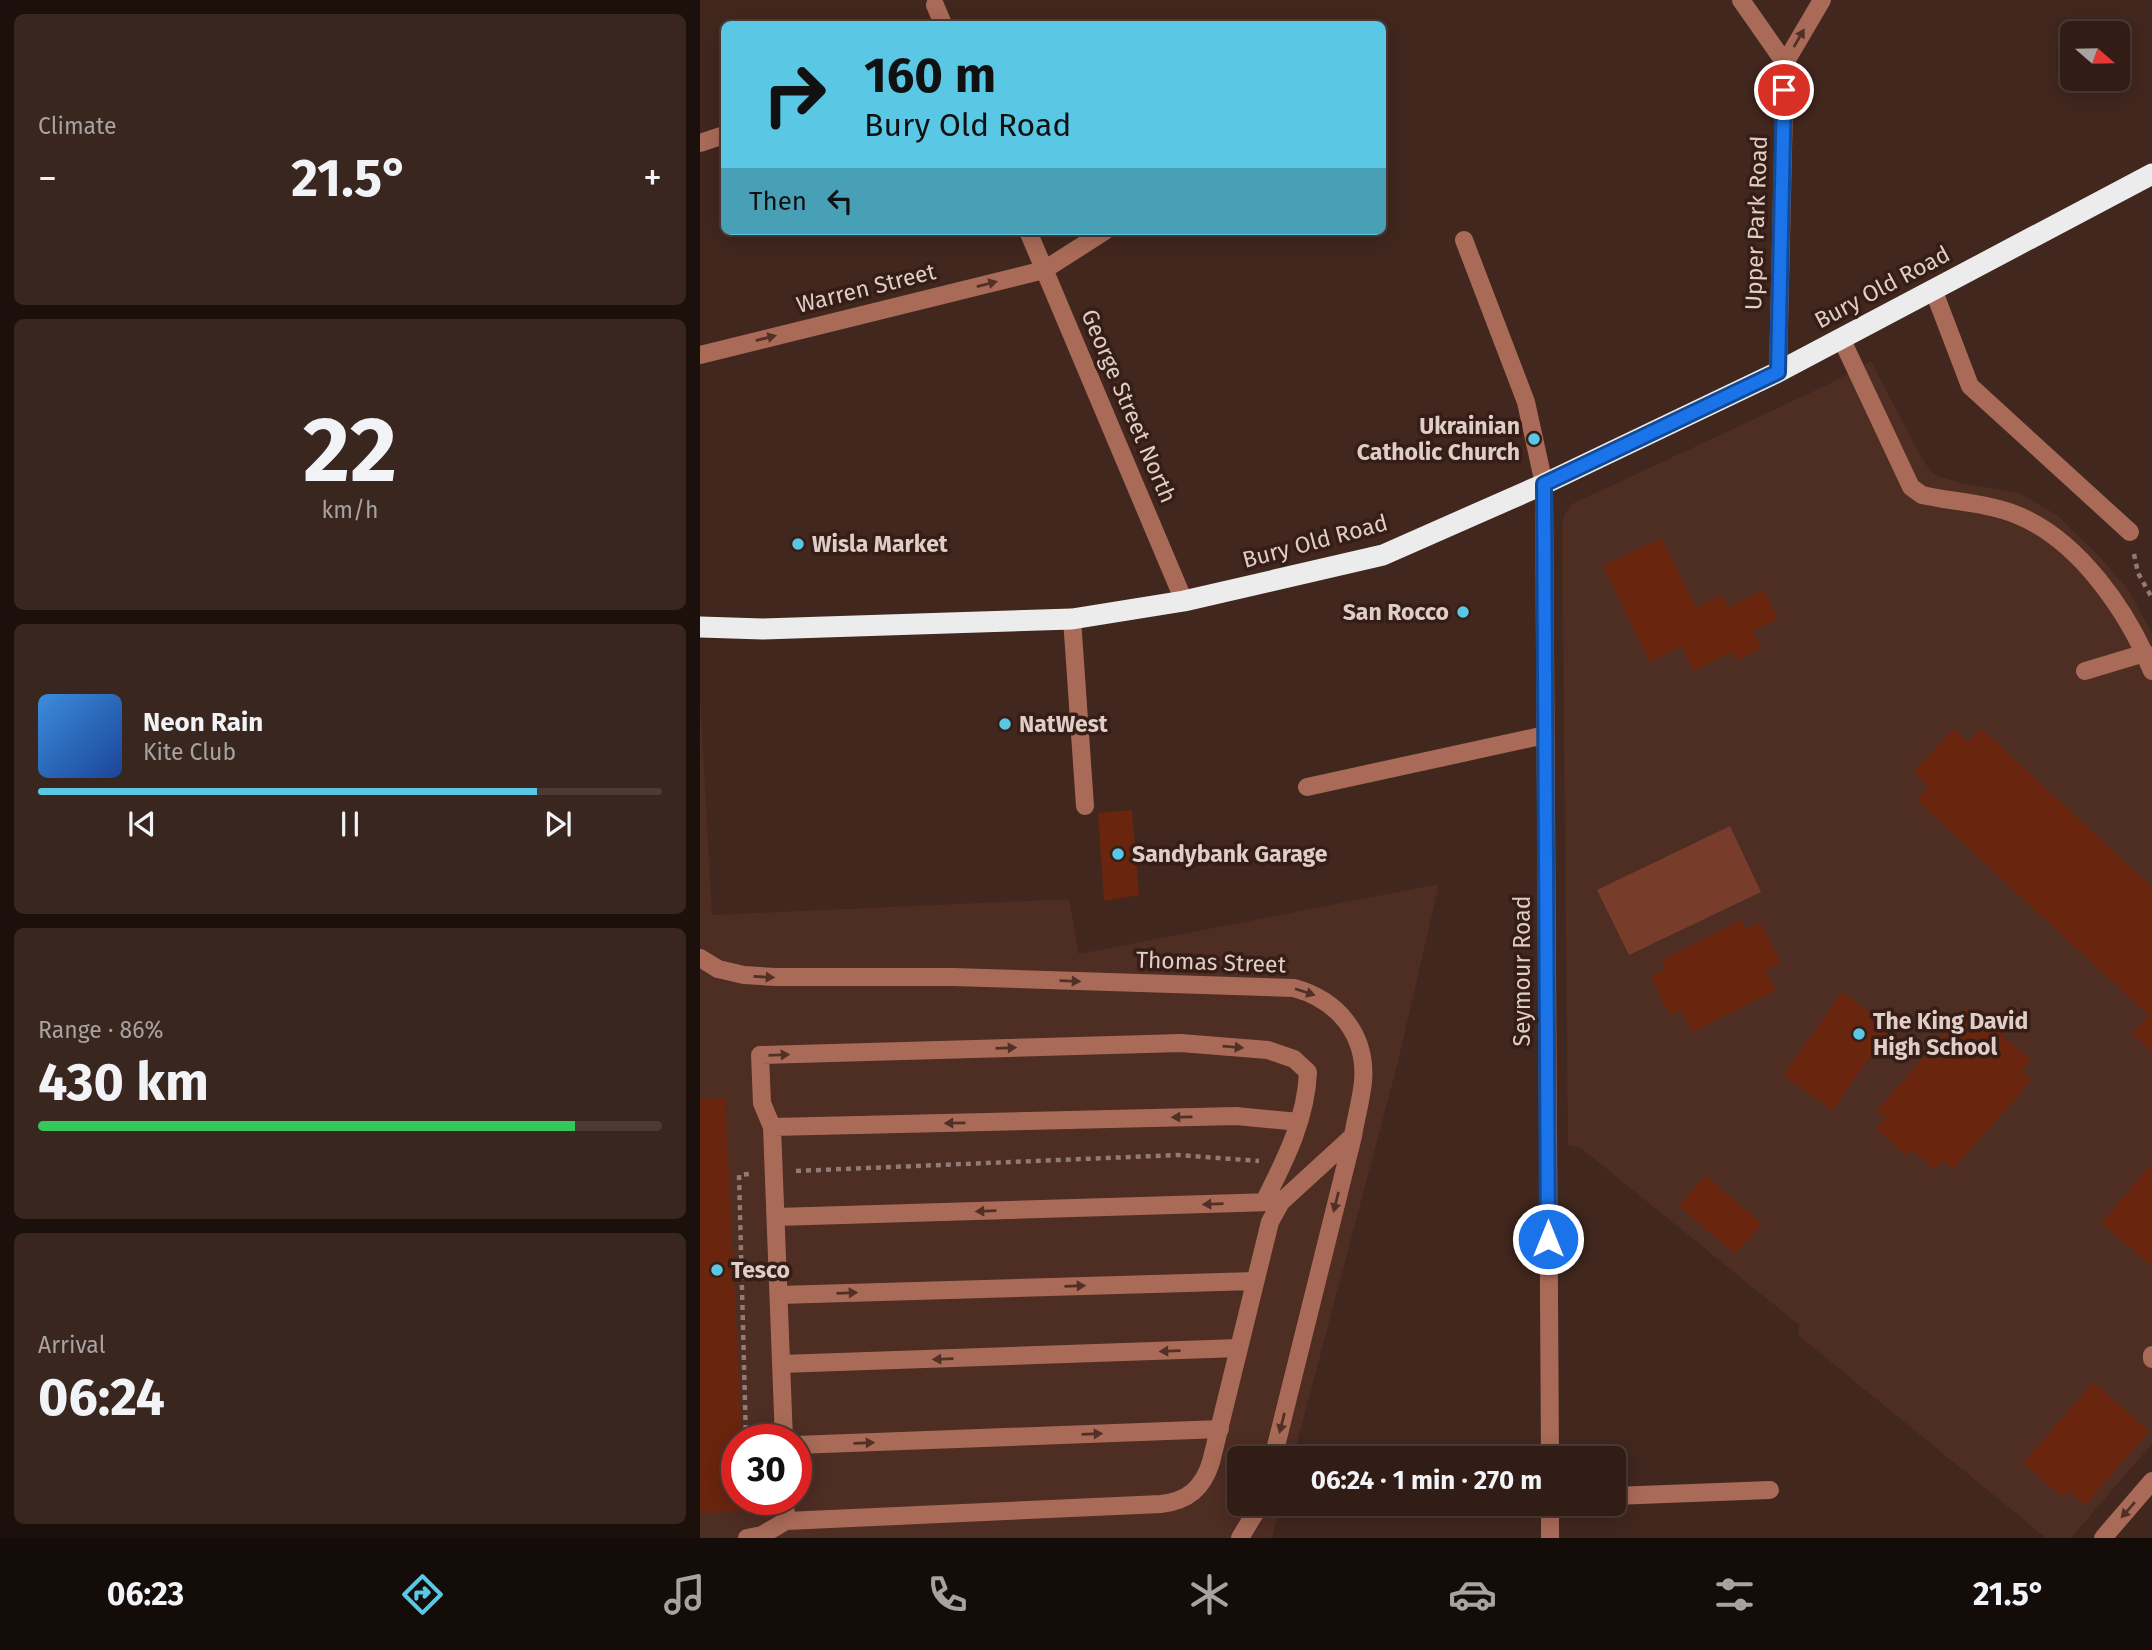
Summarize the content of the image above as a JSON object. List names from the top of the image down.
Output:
{
  "streets": {
    "highway": ["Bury Old Road"],
    "street": [
      "Upper Park Road",
      "Warren Street",
      "George Street North",
      "Thomas Street",
      "Seymour Road"
    ]
  },
  "crossings": [
    ["Upper Park Road", "Bury Old Road"],
    ["Bury Old Road", "George Street North"],
    ["Bury Old Road", "Seymour Road"],
    ["Warren Street", "George Street North"]
  ],
  "one_way": ["Warren Street"],
  "places": [
    "Ukrainian Catholic Church",
    "Wisla Market",
    "San Rocco",
    "NatWest",
    "Sandybank Garage",
    "The King David High School",
    "Tesco"
  ],
  "north": "right",
  "page": {
    "tile": [
      "Climate",
      ["22", "km/h"],
      ["Range · 86%", "430 km"],
      ["Arrival", "06:24"]
    ],
    "turn": ["160 m", "Bury Old Road"],
    "heat": ["−", "21.5°", "+"],
    "then": "Then",
    "song": ["Neon Rain", "Kite Club"],
    "limit": "30",
    "trip": "06:24 · 1 min · 270 m",
    "tabs": ["06:23", "21.5°"]
  }
}
